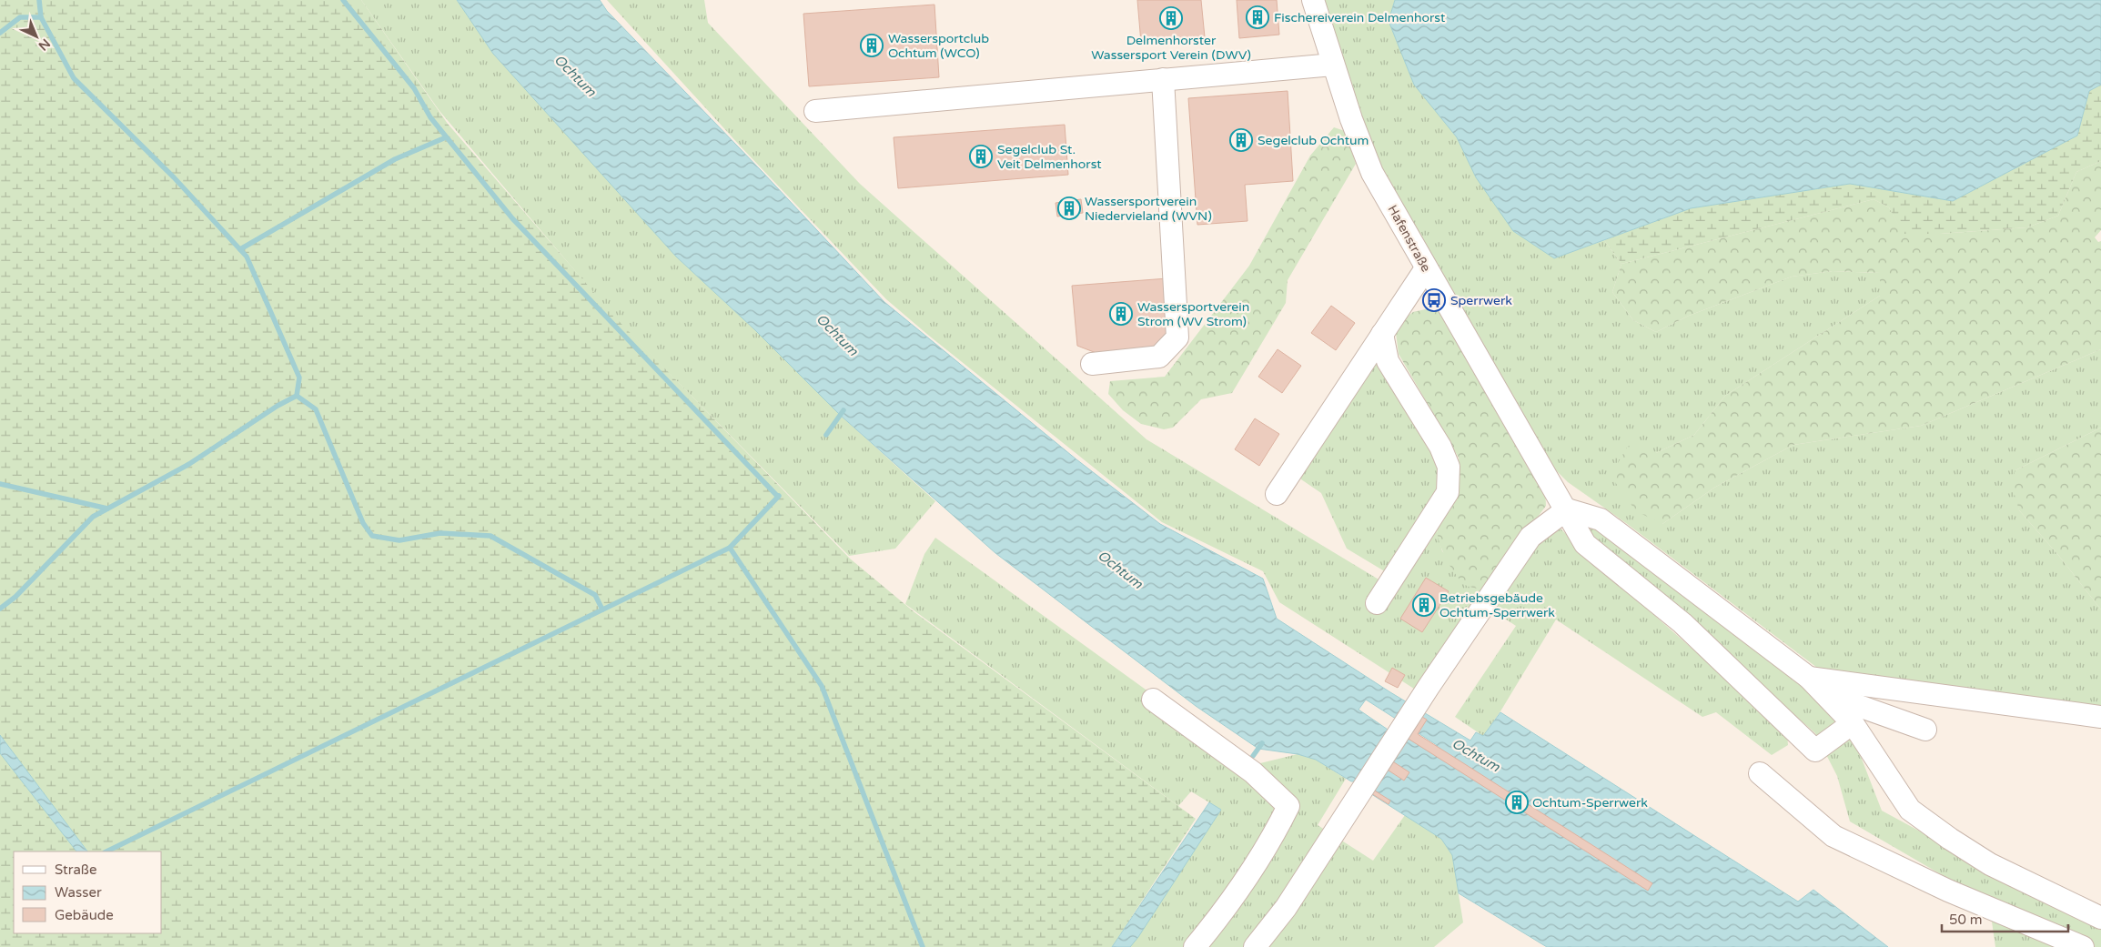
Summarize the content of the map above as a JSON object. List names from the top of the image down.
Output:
{
  "streets": {
    "street": ["Hafenstraße"]
  },
  "water": ["Ochtum"],
  "places": {
    "building": [
      "Fischereiverein Delmenhorst",
      "Delmenhorster Wassersport Verein (DWV)",
      "Wassersportclub Ochtum (WCO)",
      "Segelclub Ochtum",
      "Segelclub St. Veit Delmenhorst",
      "Wassersportverein Niedervieland (WVN)",
      "Wassersportverein Strom (WV Strom)",
      "Betriebsgebäude Ochtum-Sperrwerk",
      "Ochtum-Sperrwerk"
    ],
    "bus stop": ["Sperrwerk"]
  },
  "legend": ["Straße", "Wasser", "Gebäude"],
  "scale_bar": "50 m",
  "north": "bottom right"
}
